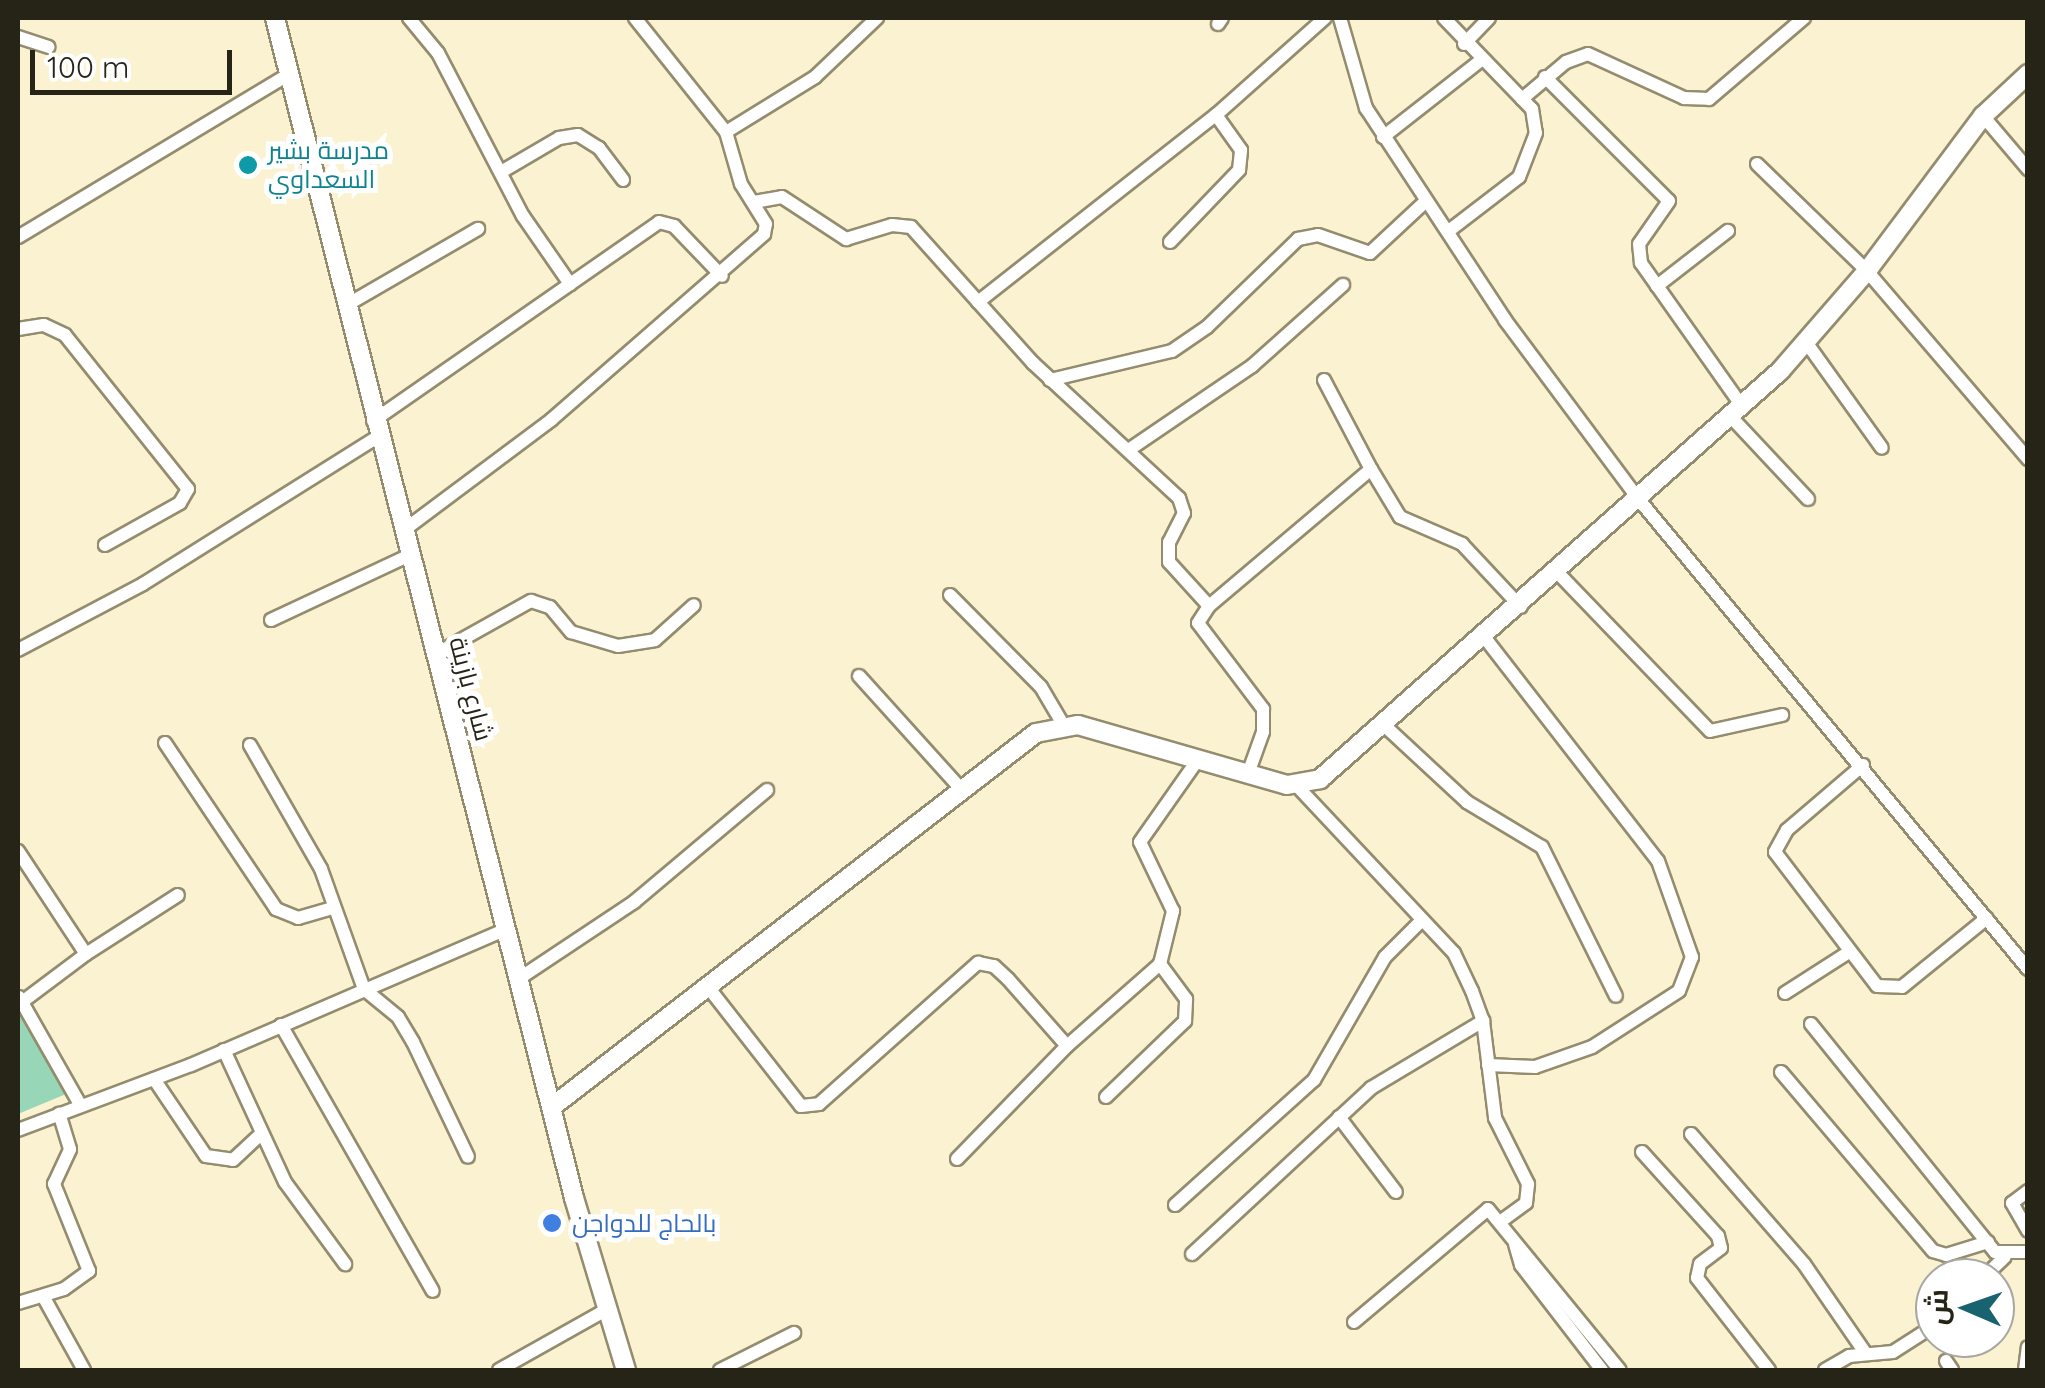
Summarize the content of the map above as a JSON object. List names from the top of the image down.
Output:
{
  "streets": {
    "street": ["شارع بازينة"]
  },
  "places": ["مدرسة بشير السعداوي", "بالحاج للدواجن"],
  "scale_bar": "100 m",
  "north": "left"
}
